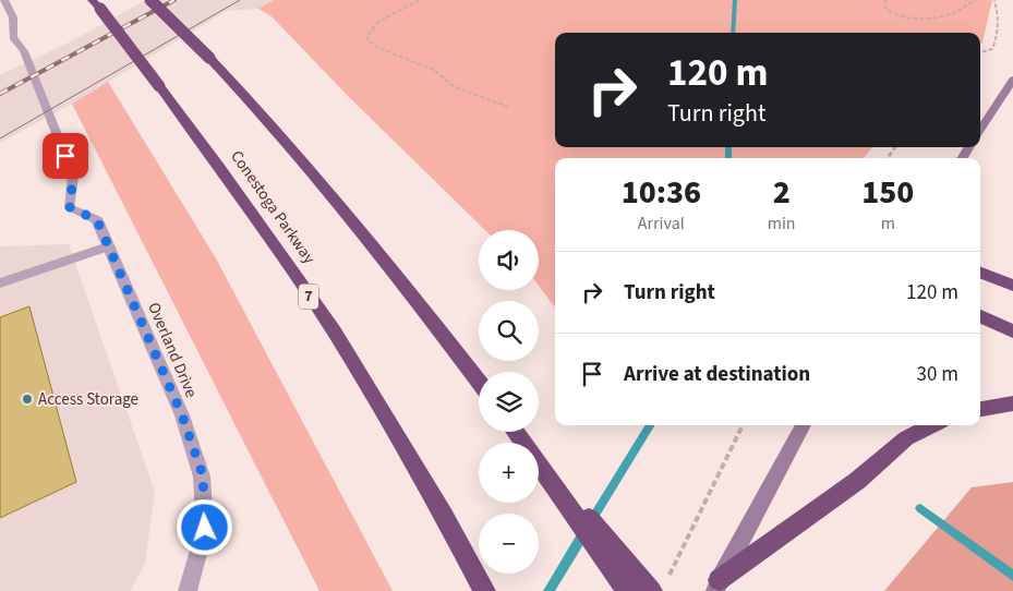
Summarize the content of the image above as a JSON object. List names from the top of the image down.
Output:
{
  "streets": {
    "highway": ["Conestoga Parkway", "7"],
    "street": ["Overland Drive"]
  },
  "places": ["Access Storage"],
  "page": {
    "turn": ["120 m", "Turn right"],
    "eta": [
      "10:36",
      "Arrival",
      "2",
      "min",
      "150",
      "m"
    ],
    "map_buttons": ["+", "−"],
    "list": [
      {
        "name": "Turn right",
        "value": "120 m"
      },
      {
        "name": "Arrive at destination",
        "value": "30 m"
      }
    ]
  }
}
